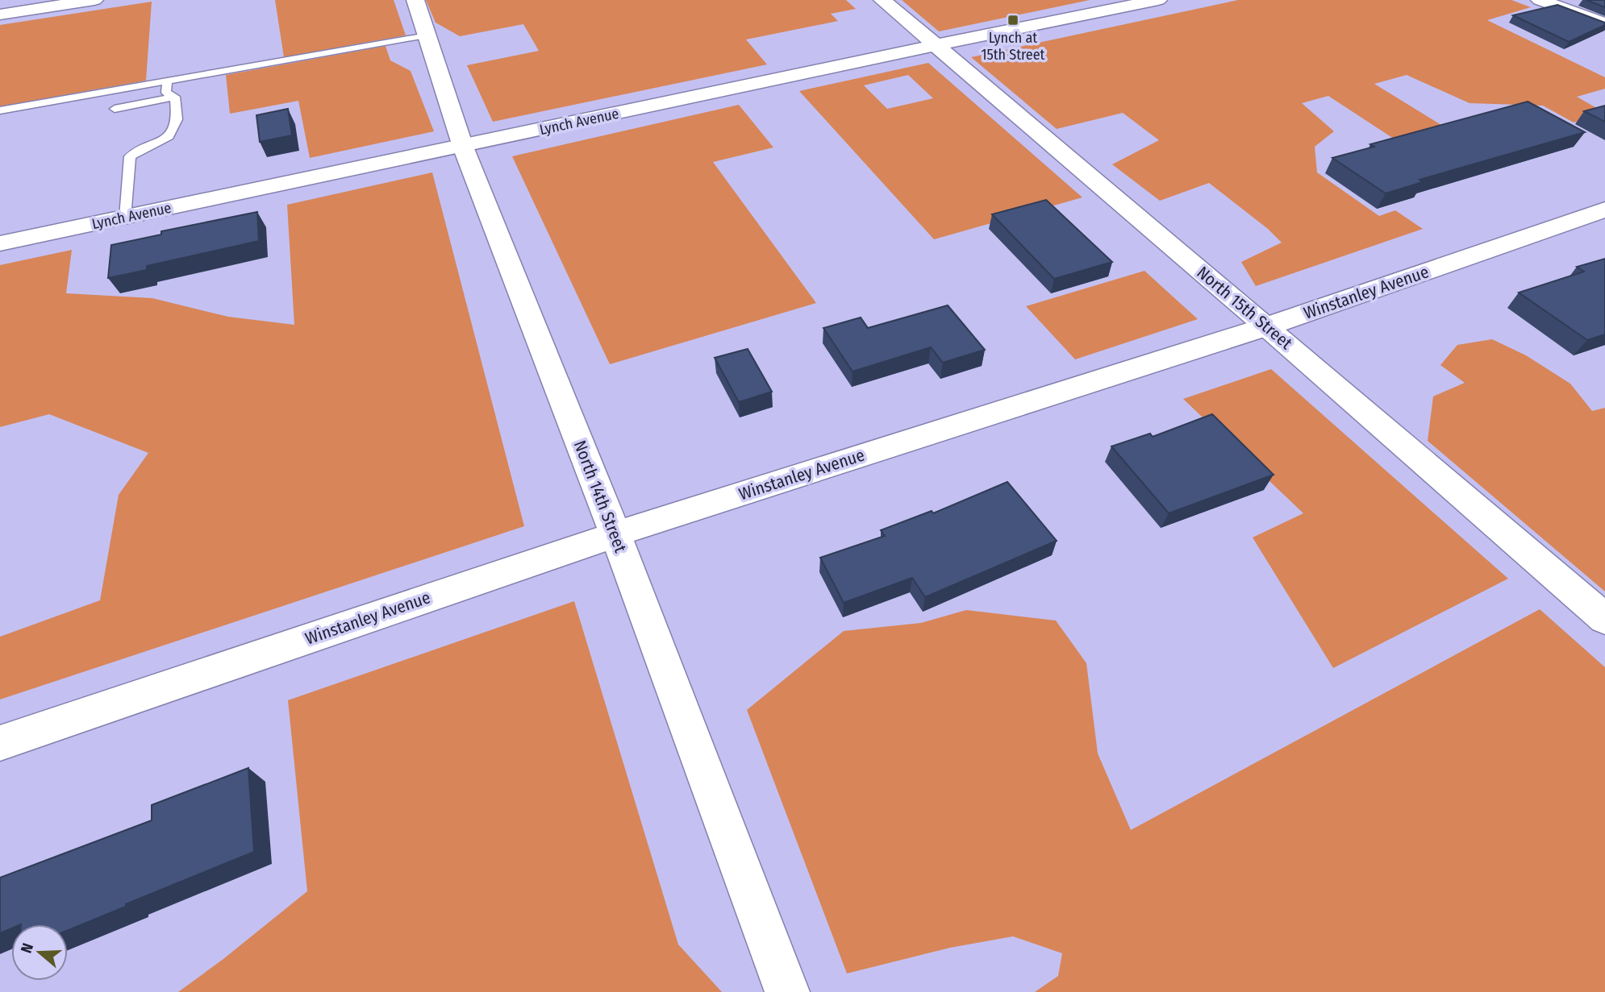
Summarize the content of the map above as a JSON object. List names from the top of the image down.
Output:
{
  "streets": {
    "street": [
      "Lynch Avenue",
      "Winstanley Avenue",
      "North 15th Street",
      "North 14th Street"
    ]
  },
  "crossings": [
    ["Lynch Avenue", "North 15th Street"],
    ["Lynch Avenue", "North 14th Street"],
    ["Winstanley Avenue", "North 15th Street"],
    ["Winstanley Avenue", "North 14th Street"]
  ],
  "places": {
    "transit": ["Lynch at 15th Street"]
  },
  "north": "left"
}
